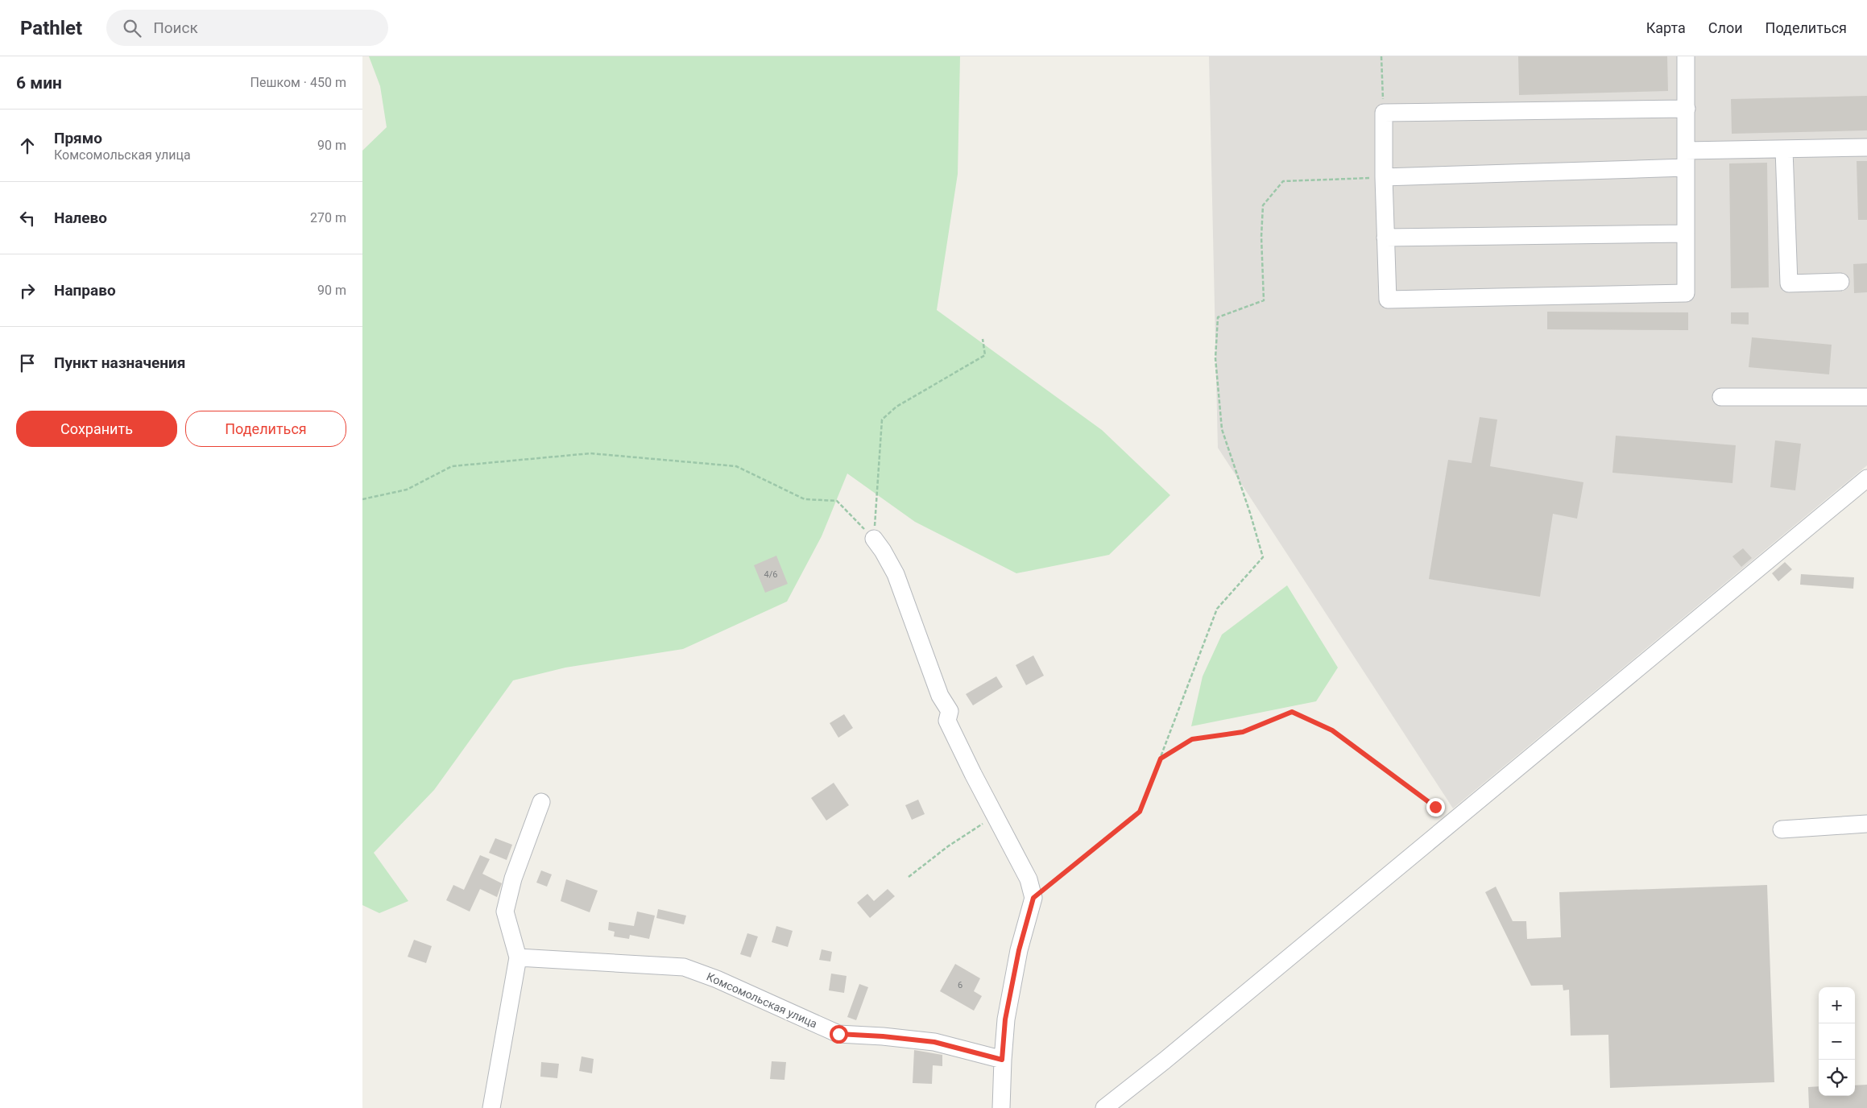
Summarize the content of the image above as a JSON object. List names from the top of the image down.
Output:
{
  "streets": {
    "street": ["Комсомольская улица"]
  },
  "house_numbers": ["4/6", "6"],
  "page": {
    "header": "Pathlet",
    "search": "Поиск",
    "nav": ["Карта", "Слои", "Поделиться"],
    "heading": ["6 мин", "Пешком · 450 m"],
    "list": [
      ["Прямо", "Комсомольская улица", "90 m"],
      ["Налево", "270 m"],
      ["Направо", "90 m"],
      "Пункт назначения"
    ],
    "buttons": ["Сохранить", "Поделиться"],
    "map_buttons": ["+", "−"]
  }
}
